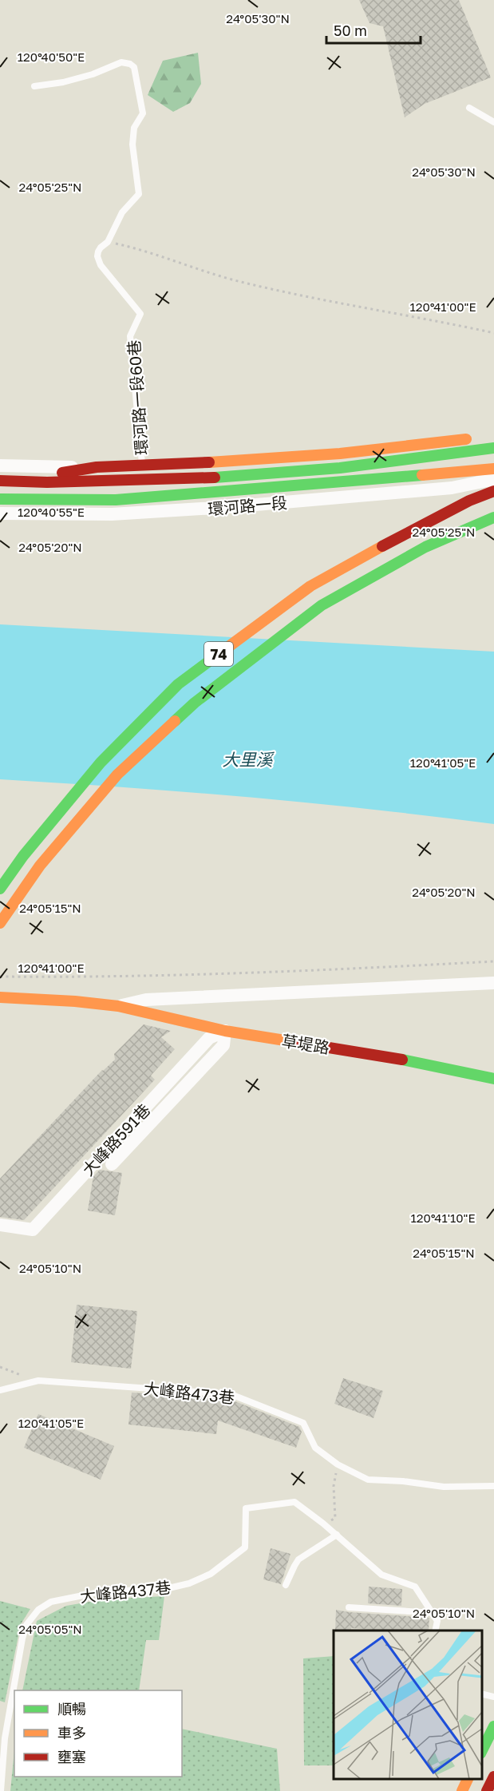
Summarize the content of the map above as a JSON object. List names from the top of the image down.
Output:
{
  "streets": {
    "main road": ["環河路一段", "74", "草堤路"],
    "street": ["大峰路591巷"],
    "lane": ["環河路一段60巷", "大峰路473巷", "大峰路437巷"]
  },
  "crossings": [
    ["草堤路", "大峰路591巷"]
  ],
  "water": ["大里溪"],
  "legend": ["順暢", "車多", "壅塞"],
  "scale_bar": "50 m",
  "coordinates": [
    "24°05'30\"N",
    "120°40'50\"E",
    "24°05'25\"N",
    "120°41'00\"E",
    "120°40'55\"E",
    "24°05'20\"N",
    "120°41'05\"E",
    "24°05'15\"N",
    "120°41'10\"E",
    "24°05'10\"N",
    "24°05'05\"N"
  ]
}
